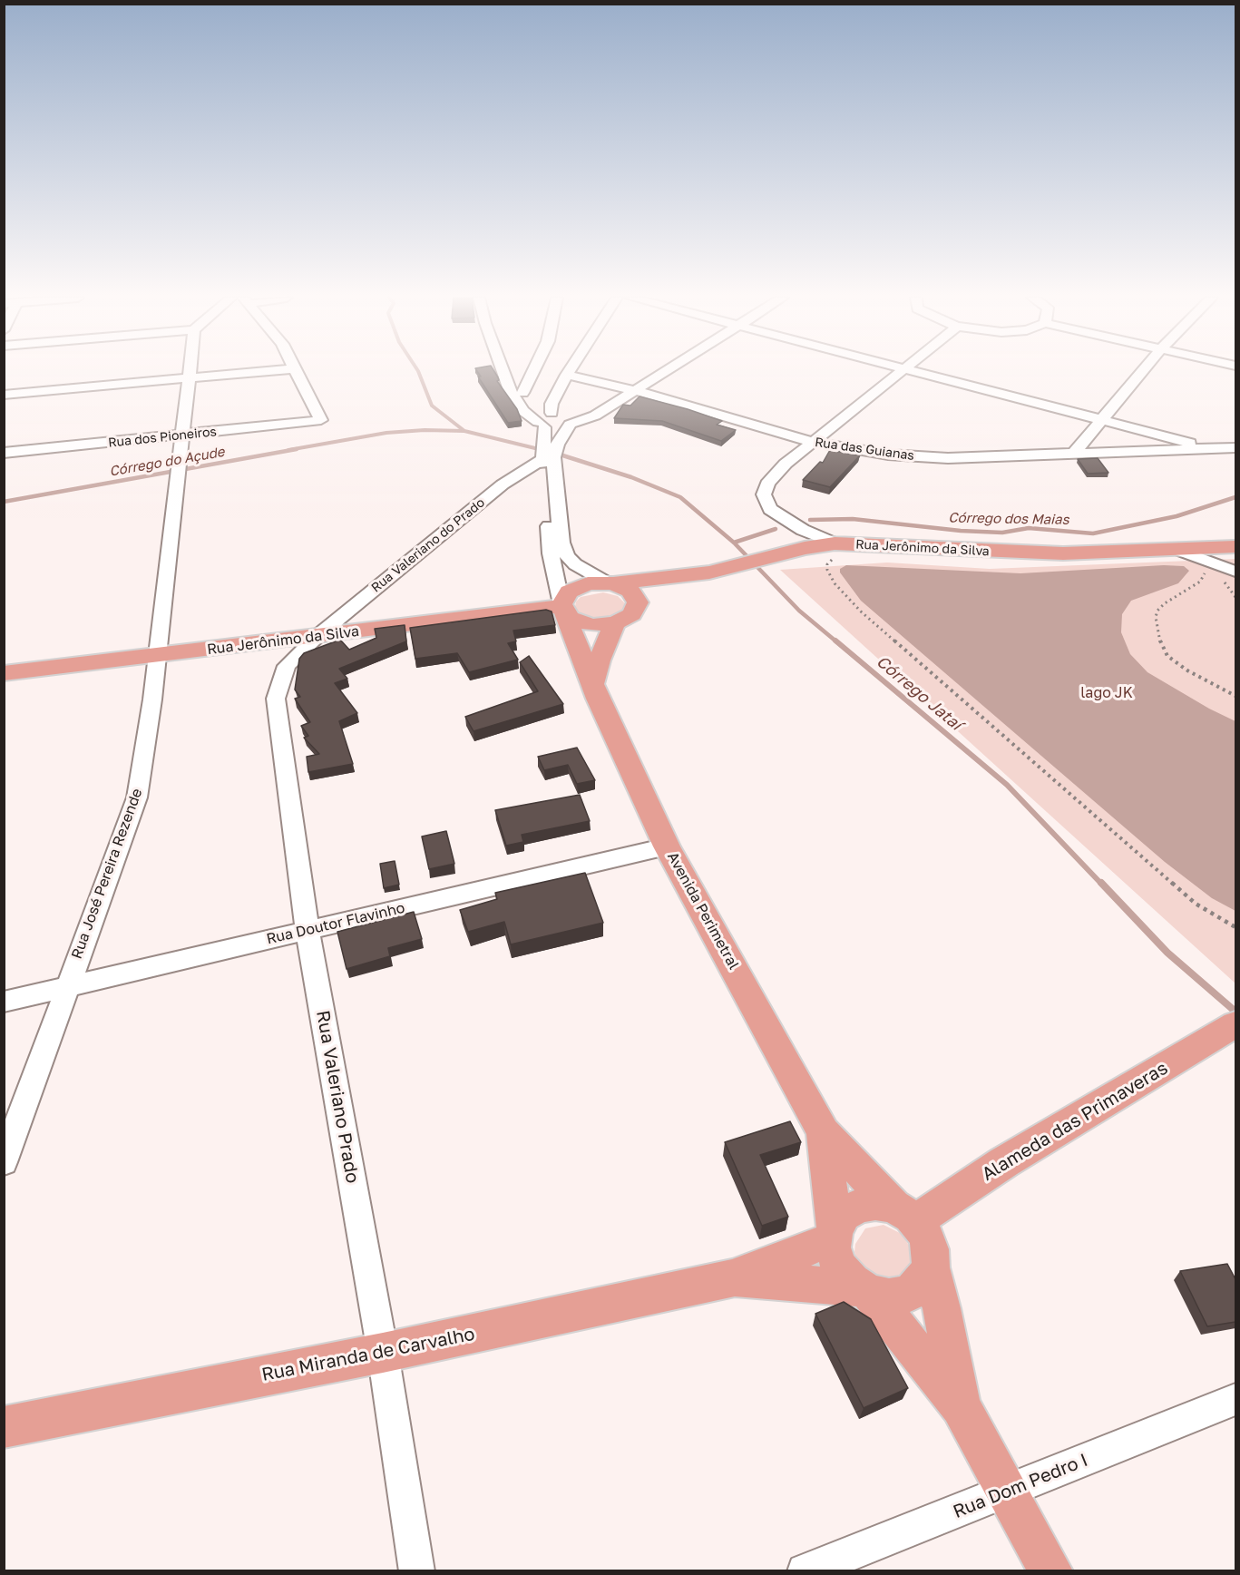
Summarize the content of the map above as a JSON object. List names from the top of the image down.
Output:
{
  "streets": {
    "main road": [
      "Rua Jerônimo da Silva",
      "Avenida Perimetral",
      "Alameda das Primaveras",
      "Rua Miranda de Carvalho"
    ],
    "street": [
      "Rua dos Pioneiros",
      "Rua das Guianas",
      "Rua Valeriano do Prado",
      "Rua José Pereira Rezende",
      "Rua Doutor Flavinho",
      "Rua Valeriano Prado",
      "Rua Dom Pedro I"
    ]
  },
  "crossings": [
    ["Rua dos Pioneiros", "Rua José Pereira Rezende"],
    ["Rua Valeriano do Prado", "Rua Jerônimo da Silva"],
    ["Rua Valeriano do Prado", "Avenida Perimetral"],
    ["Rua Valeriano do Prado", "Rua Valeriano Prado"],
    ["Rua Jerônimo da Silva", "Rua José Pereira Rezende"],
    ["Rua Jerônimo da Silva", "Avenida Perimetral"],
    ["Rua Jerônimo da Silva", "Rua Valeriano Prado"],
    ["Rua José Pereira Rezende", "Rua Doutor Flavinho"],
    ["Avenida Perimetral", "Rua Doutor Flavinho"],
    ["Avenida Perimetral", "Alameda das Primaveras"],
    ["Avenida Perimetral", "Rua Miranda de Carvalho"],
    ["Rua Doutor Flavinho", "Rua Valeriano Prado"],
    ["Rua Valeriano Prado", "Rua Miranda de Carvalho"],
    ["Alameda das Primaveras", "Rua Miranda de Carvalho"]
  ],
  "water": ["Córrego do Açude", "Córrego dos Maias", "Córrego Jataí"],
  "parks": ["lago JK"]
}
